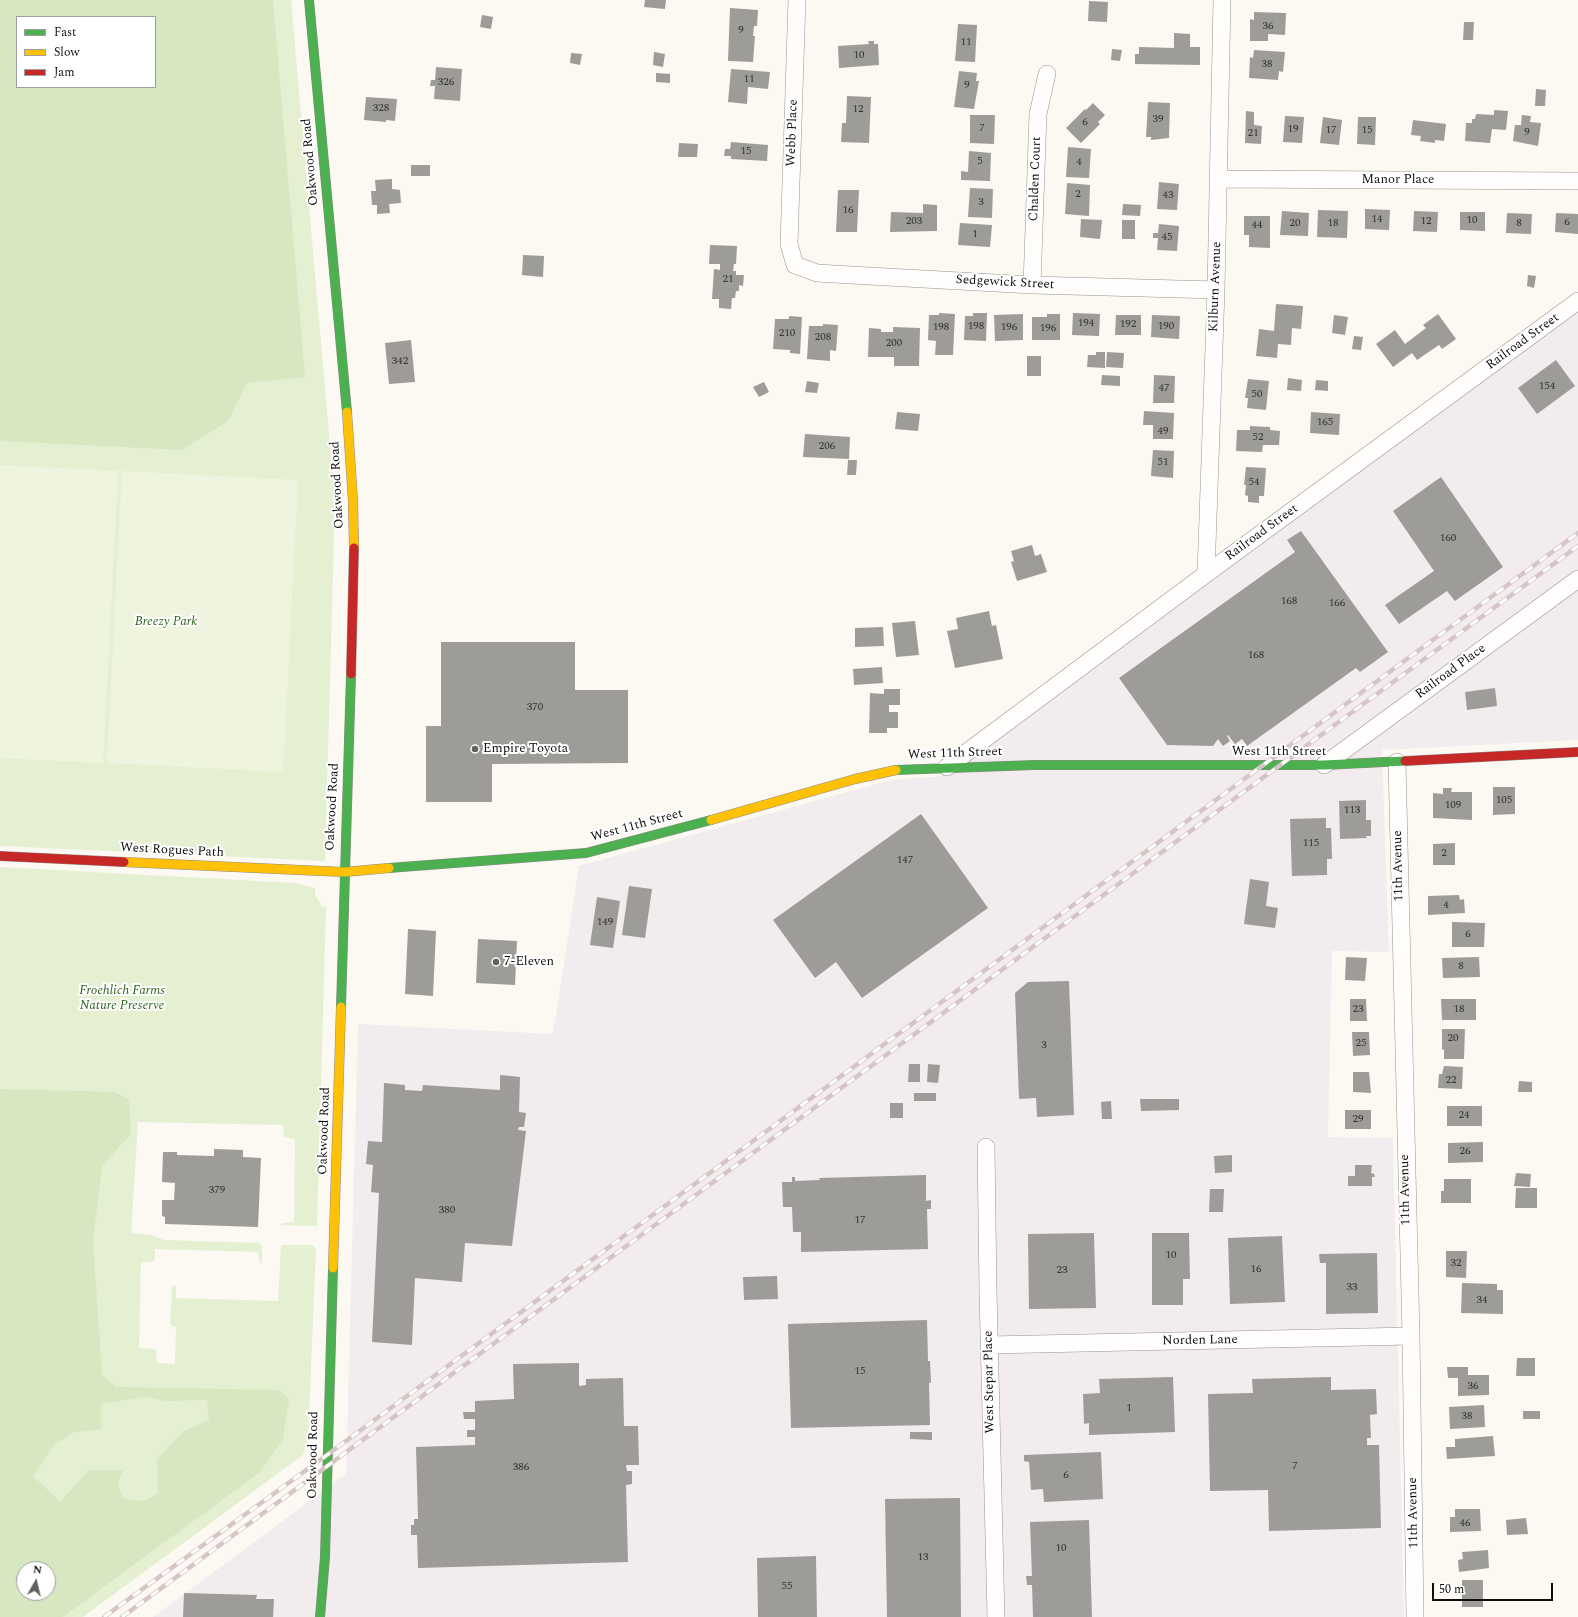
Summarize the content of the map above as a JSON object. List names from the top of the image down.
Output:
{
  "streets": {
    "main road": ["Oakwood Road", "West 11th Street", "West Rogues Path"],
    "street": [
      "Webb Place",
      "Chalden Court",
      "Manor Place",
      "Sedgewick Street",
      "Kilburn Avenue",
      "Railroad Street",
      "Railroad Place",
      "11th Avenue",
      "Norden Lane",
      "West Stepar Place"
    ]
  },
  "crossings": [
    ["Webb Place", "Sedgewick Street"],
    ["Oakwood Road", "West 11th Street"],
    ["Oakwood Road", "West Rogues Path"],
    ["Chalden Court", "Sedgewick Street"],
    ["Manor Place", "Kilburn Avenue"],
    ["Sedgewick Street", "Kilburn Avenue"],
    ["Kilburn Avenue", "Railroad Street"],
    ["Railroad Street", "West 11th Street"],
    ["Railroad Place", "West 11th Street"],
    ["West 11th Street", "West Rogues Path"],
    ["West 11th Street", "11th Avenue"],
    ["11th Avenue", "Norden Lane"],
    ["Norden Lane", "West Stepar Place"]
  ],
  "parks": ["Breezy Park", "Froehlich Farms Nature Preserve"],
  "places": ["Empire Toyota", "7-Eleven"],
  "house_numbers": [
    "36",
    "9",
    "11",
    "10",
    "38",
    "11",
    "326",
    "9",
    "328",
    "12",
    "39",
    "6",
    "7",
    "19",
    "17",
    "15",
    "9",
    "21",
    "15",
    "5",
    "4",
    "2",
    "43",
    "3",
    "16",
    "14",
    "10",
    "203",
    "12",
    "6",
    "20",
    "18",
    "8",
    "44",
    "1",
    "45",
    "21",
    "194",
    "192",
    "198",
    "190",
    "198",
    "196",
    "196",
    "210",
    "208",
    "200",
    "342",
    "154",
    "47",
    "50",
    "165",
    "49",
    "52",
    "206",
    "51",
    "54",
    "160",
    "168",
    "166",
    "168",
    "370",
    "105",
    "109",
    "113",
    "115",
    "2",
    "147",
    "4",
    "149",
    "6",
    "8",
    "23",
    "18",
    "20",
    "25",
    "3",
    "22",
    "24",
    "29",
    "26",
    "379",
    "380",
    "17",
    "10",
    "32",
    "16",
    "23",
    "33",
    "34",
    "15",
    "36",
    "1",
    "38",
    "7",
    "386",
    "6",
    "46",
    "10",
    "13",
    "55"
  ],
  "legend": ["Fast", "Slow", "Jam"],
  "scale_bar": "50 m",
  "north": "top"
}
